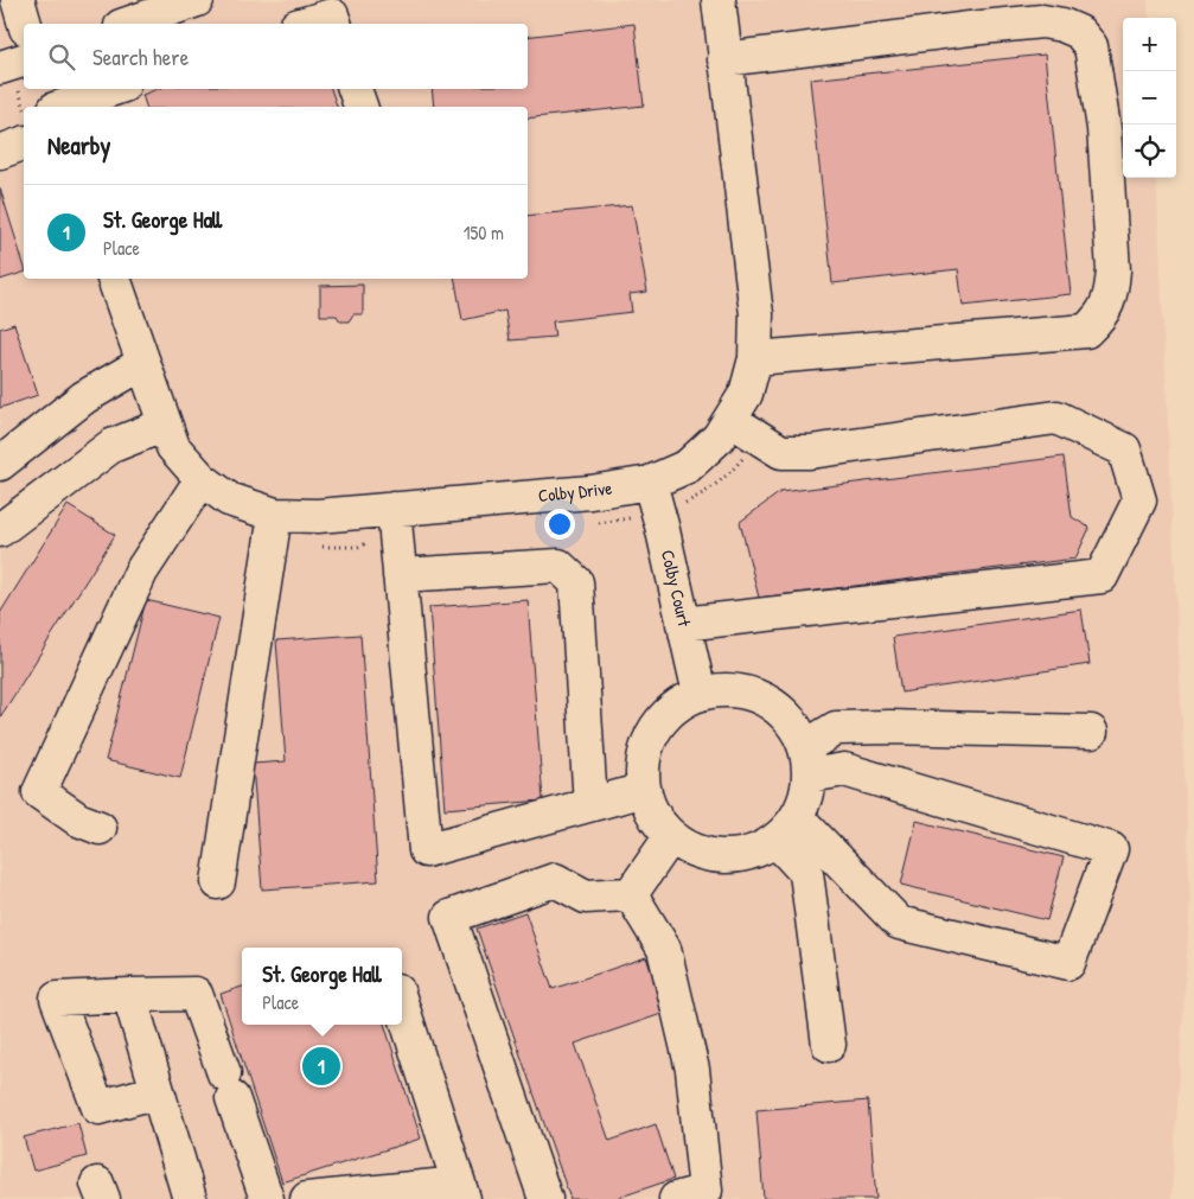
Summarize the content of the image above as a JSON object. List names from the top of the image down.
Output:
{
  "streets": {
    "street": ["Colby Drive", "Colby Court"]
  },
  "crossings": [
    ["Colby Drive", "Colby Court"]
  ],
  "page": {
    "map_buttons": ["+", "−"],
    "search": "Search here",
    "heading": "Nearby",
    "list": [
      {
        "mark": "1",
        "name": "St. George Hall",
        "note": "Place",
        "value": "150 m"
      }
    ],
    "popup": ["St. George Hall", "Place"],
    "pins": "1"
  }
}
